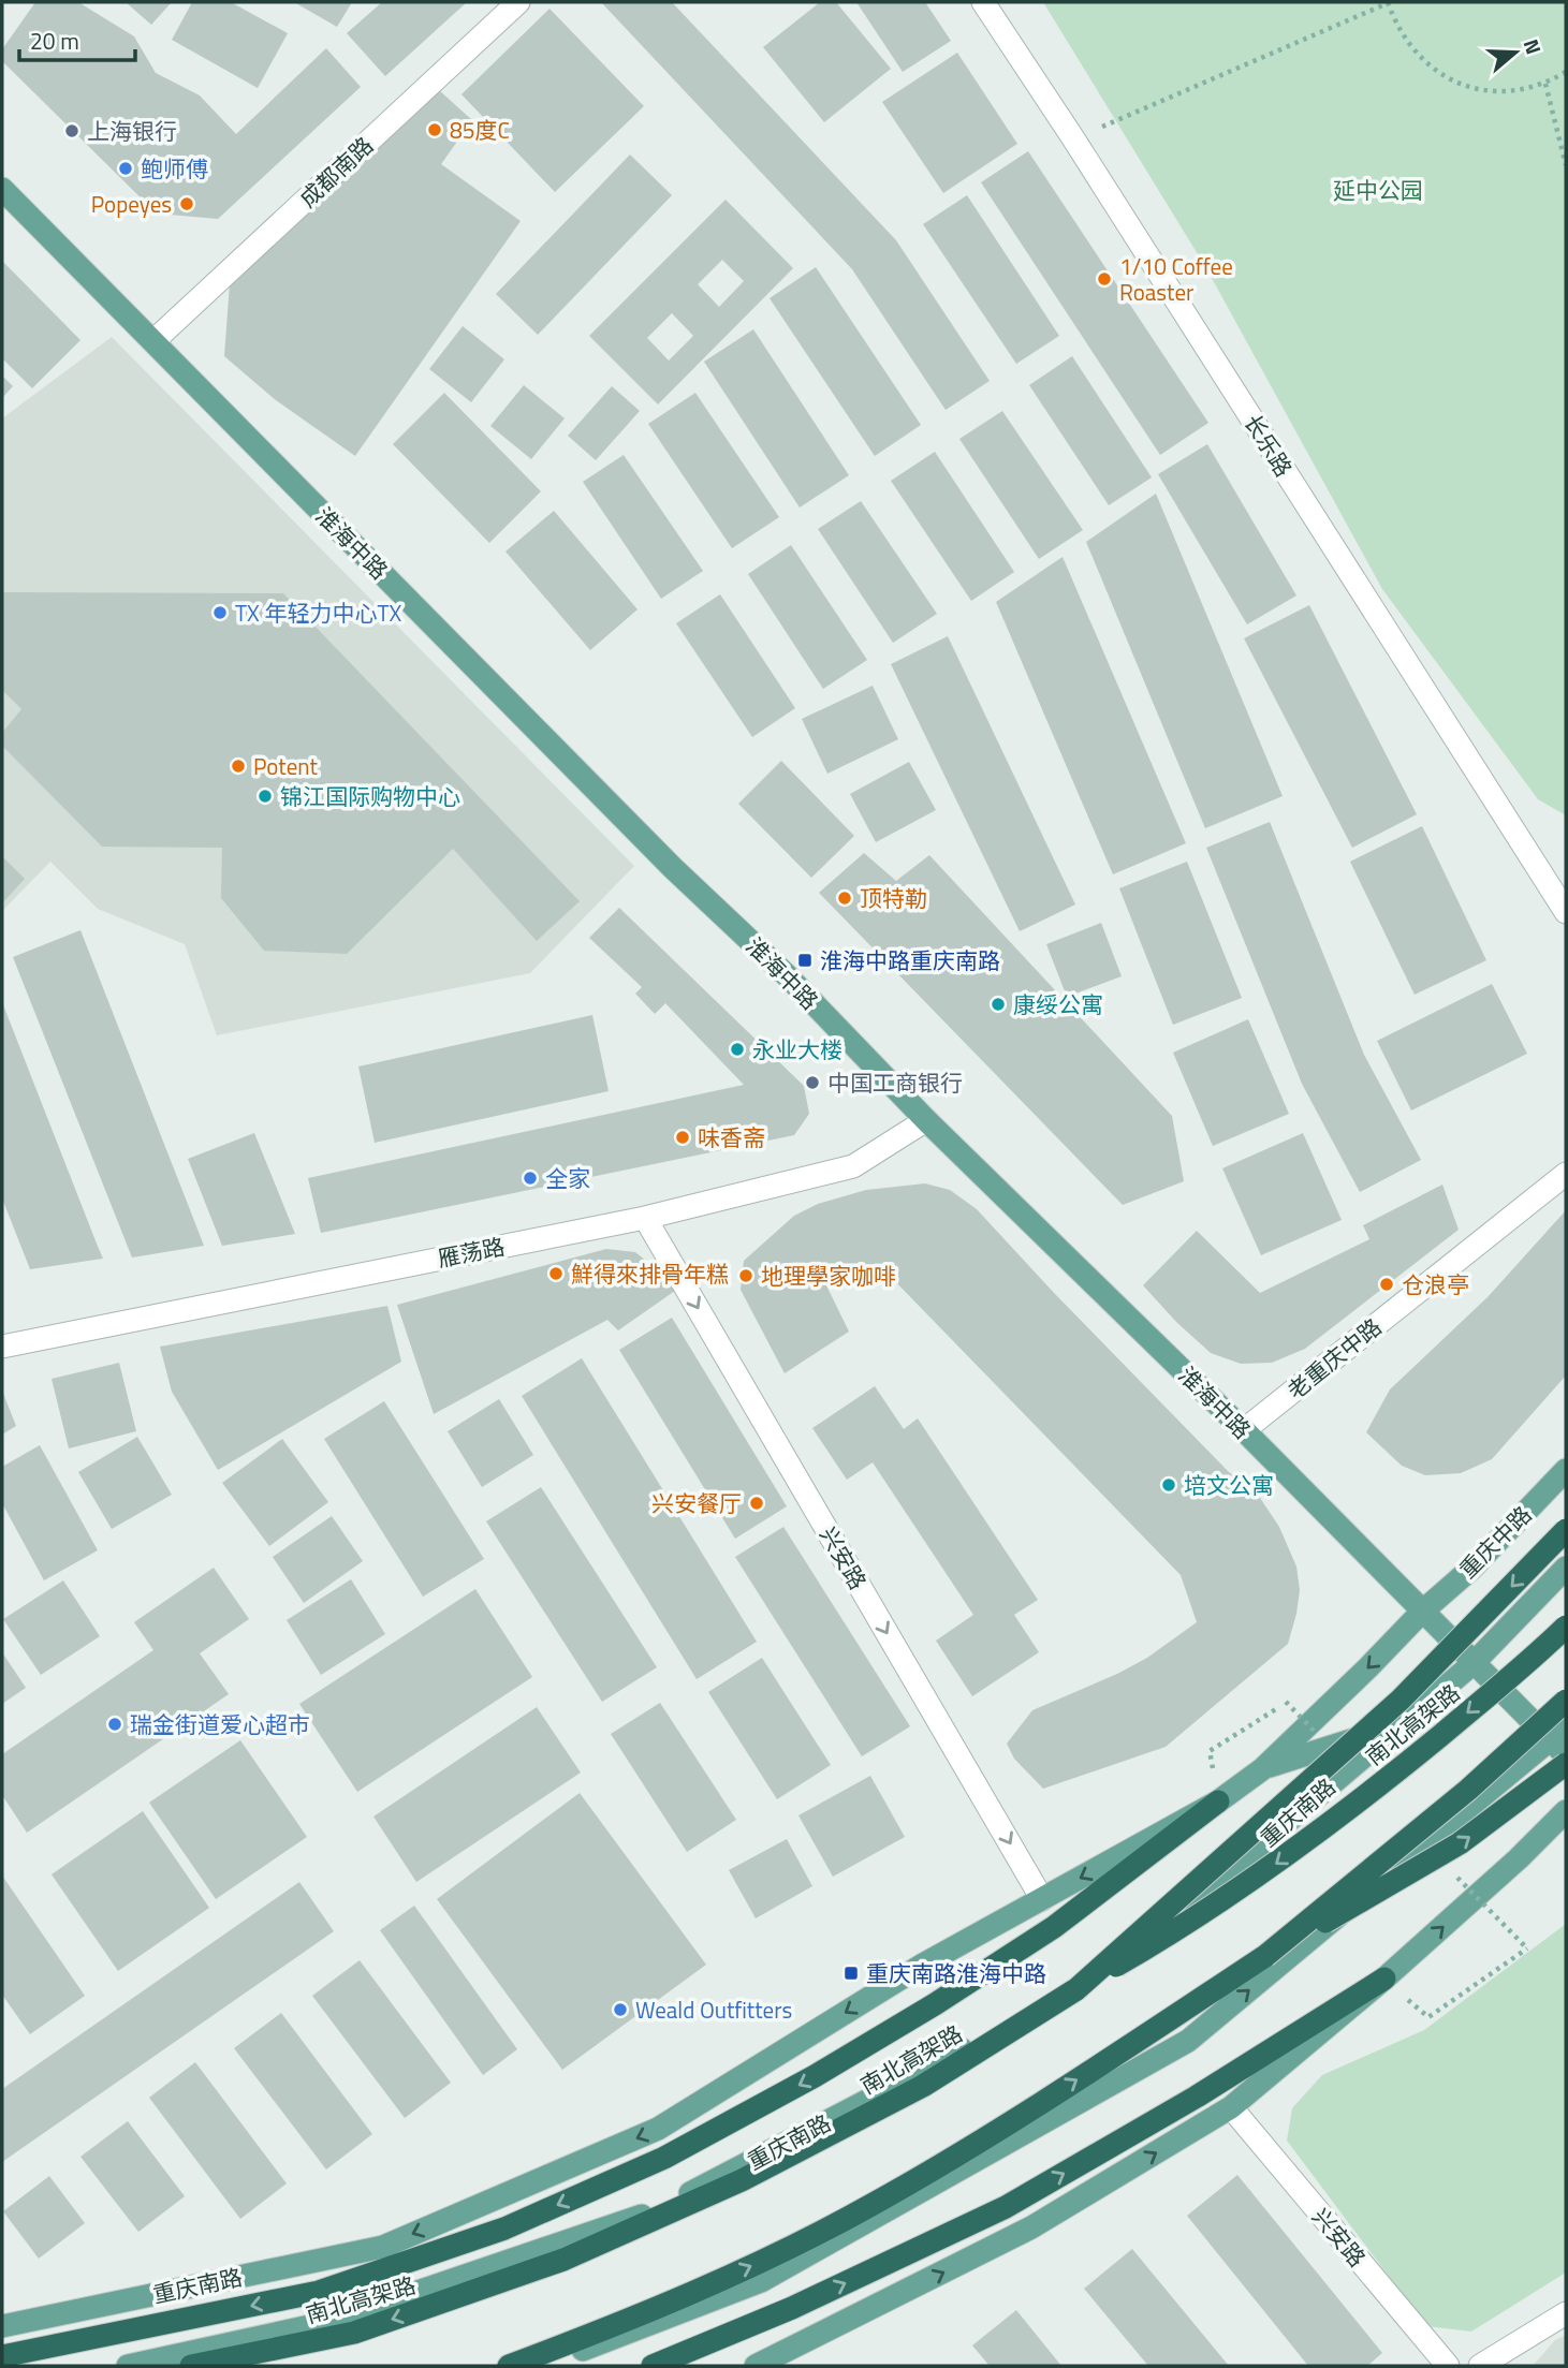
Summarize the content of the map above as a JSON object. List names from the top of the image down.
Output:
{
  "streets": {
    "highway": ["南北高架路"],
    "main road": ["淮海中路", "重庆中路", "重庆南路"],
    "street": [
      "成都南路",
      "长乐路",
      "雁荡路",
      "老重庆中路",
      "兴安路"
    ]
  },
  "crossings": [
    ["成都南路", "淮海中路"],
    ["淮海中路", "雁荡路"],
    ["淮海中路", "老重庆中路"],
    ["淮海中路", "重庆中路"],
    ["淮海中路", "重庆南路"],
    ["雁荡路", "兴安路"],
    ["重庆中路", "重庆南路"],
    ["兴安路", "重庆南路"]
  ],
  "one_way": ["兴安路"],
  "parks": ["延中公园"],
  "places": {
    "other": [
      "85度C",
      "上海银行",
      "鲍师傅",
      "Popeyes",
      "1/10 Coffee Roaster",
      "TX 年轻力中心TX",
      "Potent",
      "锦江国际购物中心",
      "顶特勒",
      "康绥公寓",
      "永业大楼",
      "中国工商银行",
      "味香斋",
      "全家",
      "鮮得來排骨年糕",
      "地理學家咖啡",
      "仓浪亭",
      "培文公寓",
      "兴安餐厅",
      "瑞金街道爱心超市",
      "Weald Outfitters"
    ],
    "transit": ["淮海中路重庆南路", "重庆南路淮海中路"]
  },
  "scale_bar": "20 m",
  "north": "right"
}
